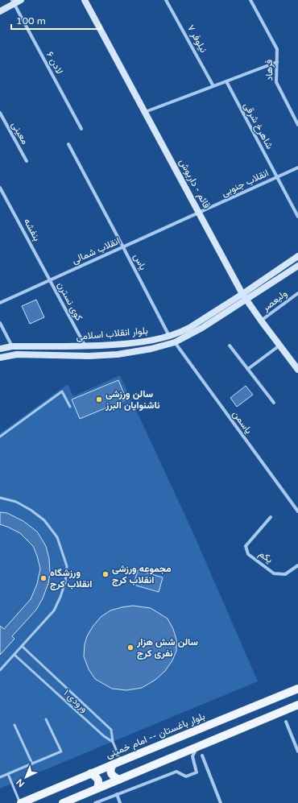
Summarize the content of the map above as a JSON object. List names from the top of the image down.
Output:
{
  "streets": {
    "main road": ["قائم - داریوش", "بلوار انقلاب اسلامی", "بلوار باغستان -- امام خمینی"],
    "street": [
      "نیلوفر ۷",
      "لادن ۶",
      "فرهاد",
      "شاهرخ شرقی",
      "معینی",
      "انقلاب جنوبی",
      "بنفشه",
      "انقلاب شمالی",
      "یاس",
      "ولیعصر",
      "کوی نسترن",
      "یاسمن",
      "یکم"
    ],
    "lane": ["ورودی ۱"]
  },
  "crossings": [
    ["شاهرخ شرقی", "انقلاب جنوبی"],
    ["انقلاب جنوبی", "قائم - داریوش"],
    ["انقلاب جنوبی", "انقلاب شمالی"],
    ["قائم - داریوش", "انقلاب شمالی"],
    ["قائم - داریوش", "ولیعصر"],
    ["قائم - داریوش", "بلوار انقلاب اسلامی"],
    ["بنفشه", "انقلاب شمالی"],
    ["بنفشه", "کوی نسترن"],
    ["انقلاب شمالی", "یاس"],
    ["انقلاب شمالی", "کوی نسترن"],
    ["یاس", "بلوار انقلاب اسلامی"],
    ["کوی نسترن", "بلوار انقلاب اسلامی"],
    ["بلوار انقلاب اسلامی", "یاسمن"]
  ],
  "places": [
    "سالن ورزشی ناشنوایان البرز",
    "مجموعه ورزشی انقلاب کرج",
    "ورزشگاه انقلاب کرج",
    "سالن شش هزار نفری کرج"
  ],
  "scale_bar": "100 m",
  "north": "bottom left"
}
